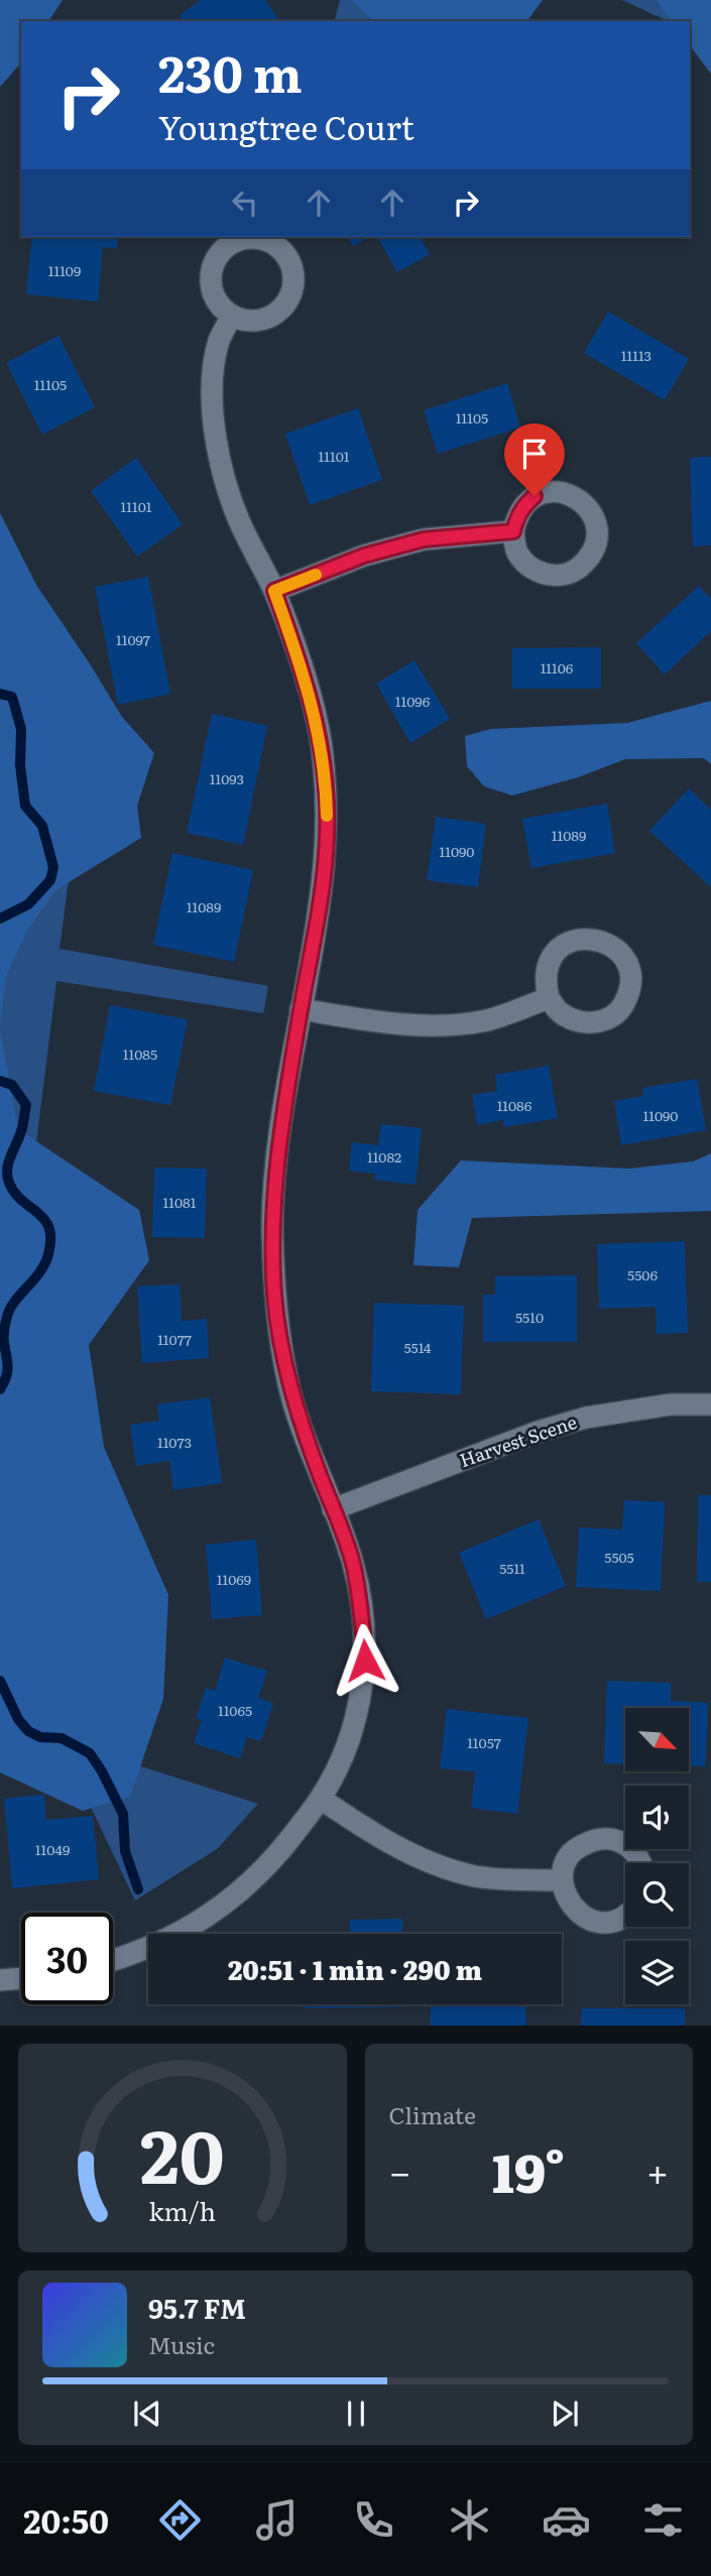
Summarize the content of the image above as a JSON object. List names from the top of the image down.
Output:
{
  "streets": {
    "street": ["Harvest Scene"]
  },
  "house_numbers": [
    "11109",
    "11113",
    "11105",
    "11105",
    "11101",
    "11101",
    "11097",
    "11106",
    "11096",
    "11093",
    "11089",
    "11090",
    "11089",
    "11085",
    "11086",
    "11090",
    "11082",
    "11081",
    "5506",
    "5510",
    "11077",
    "5514",
    "11073",
    "5505",
    "5511",
    "11069",
    "11065",
    "11057",
    "11049"
  ],
  "north": "bottom right",
  "page": {
    "turn": ["230 m", "Youngtree Court"],
    "limit": "30",
    "trip": "20:51 · 1 min · 290 m",
    "tile": "Climate",
    "heat": ["−", "19°", "+"],
    "song": ["95.7 FM", "Music"],
    "tabs": "20:50",
    "gauge": ["20", "km/h"]
  }
}
